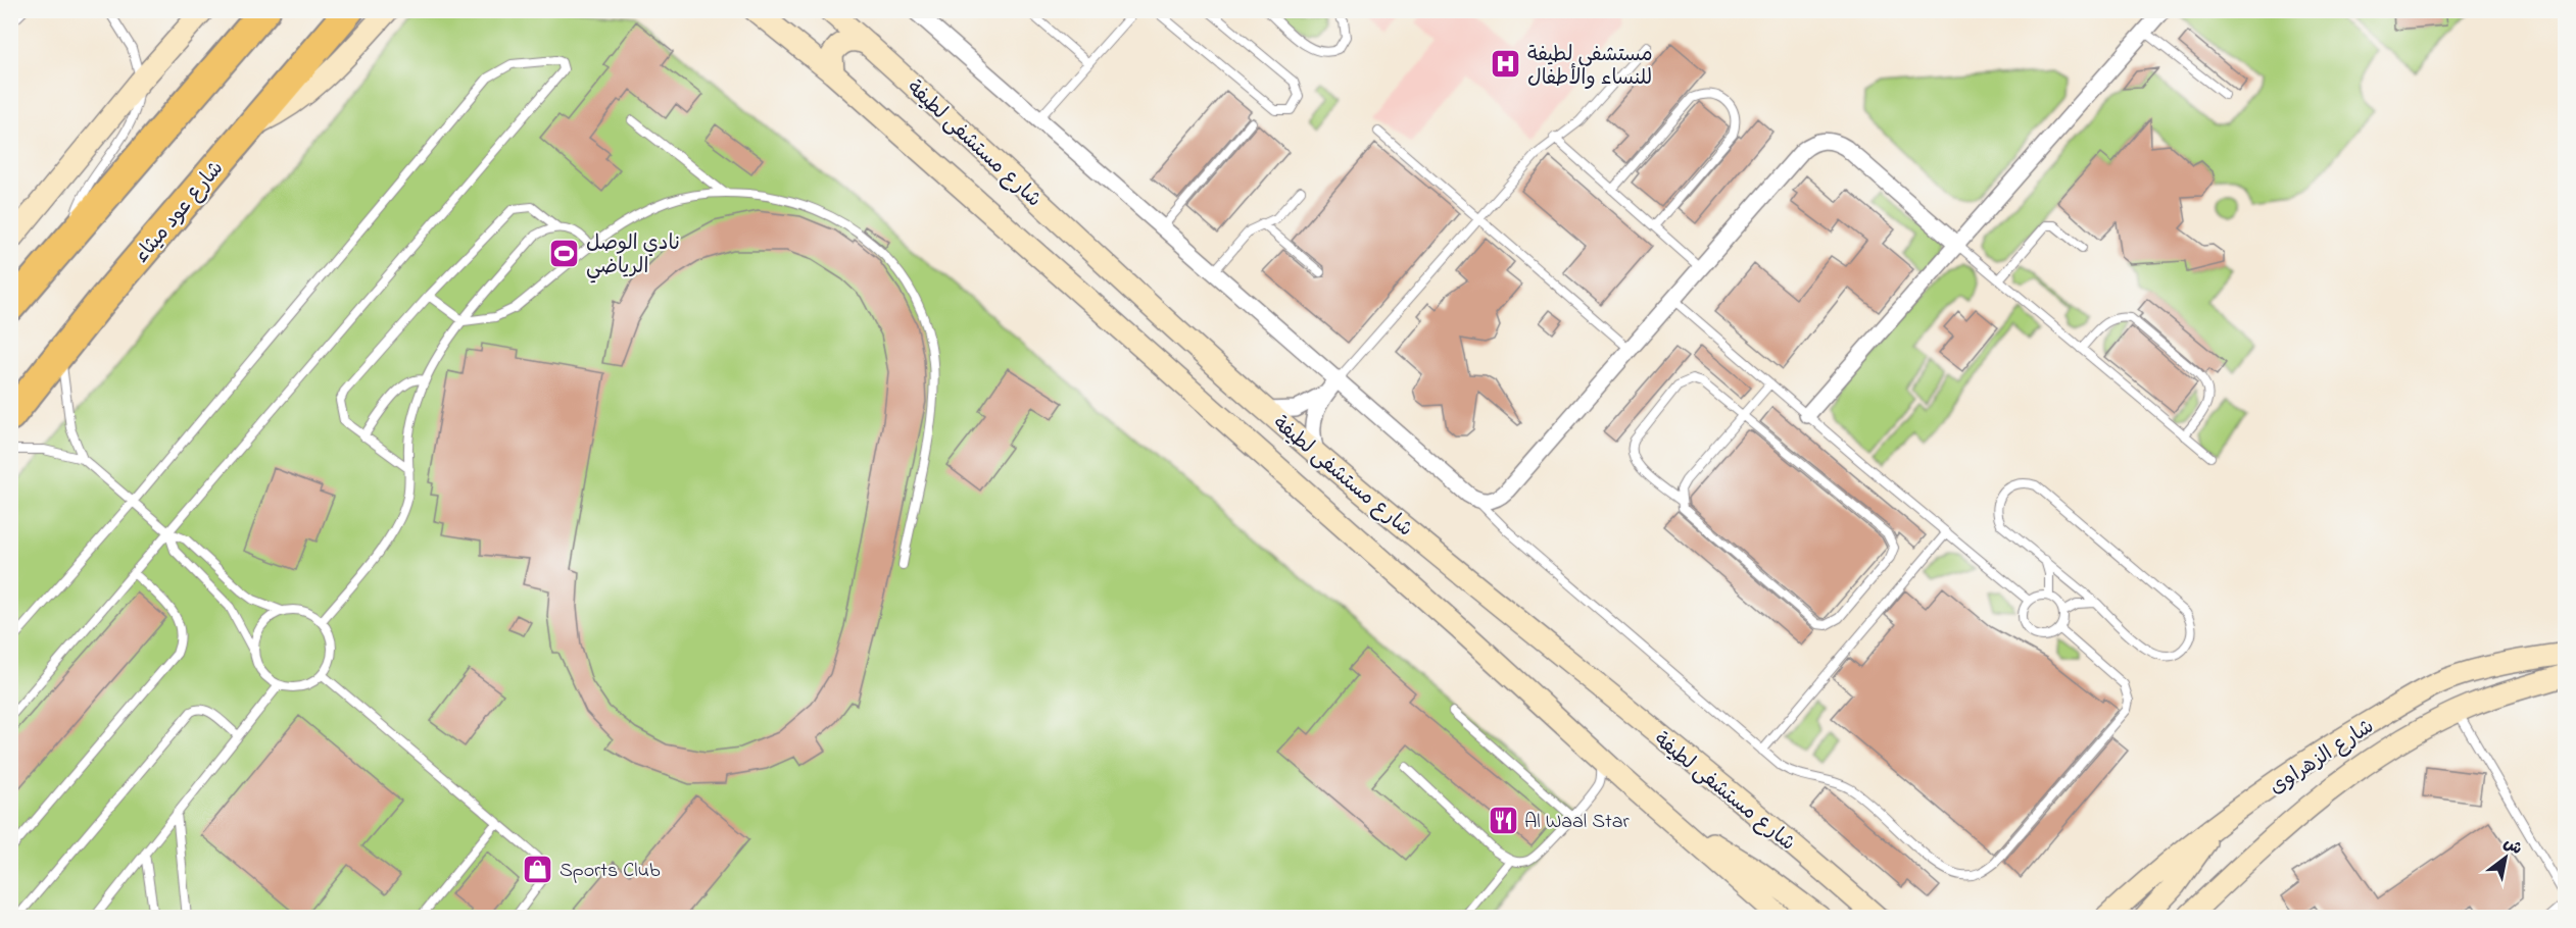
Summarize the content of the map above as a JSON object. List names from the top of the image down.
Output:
{
  "streets": {
    "highway": ["شارع عود ميثاء"],
    "main road": ["شارع مستشفى لطيفة", "شارع الزهراوى"]
  },
  "places": {
    "hospital": ["مستشفى لطيفة للنساء والأطفال"],
    "sports": ["نادي الوصل الرياضي"],
    "restaurant": ["Al Waal Star"],
    "shop": ["Sports Club"]
  },
  "north": "top right"
}
